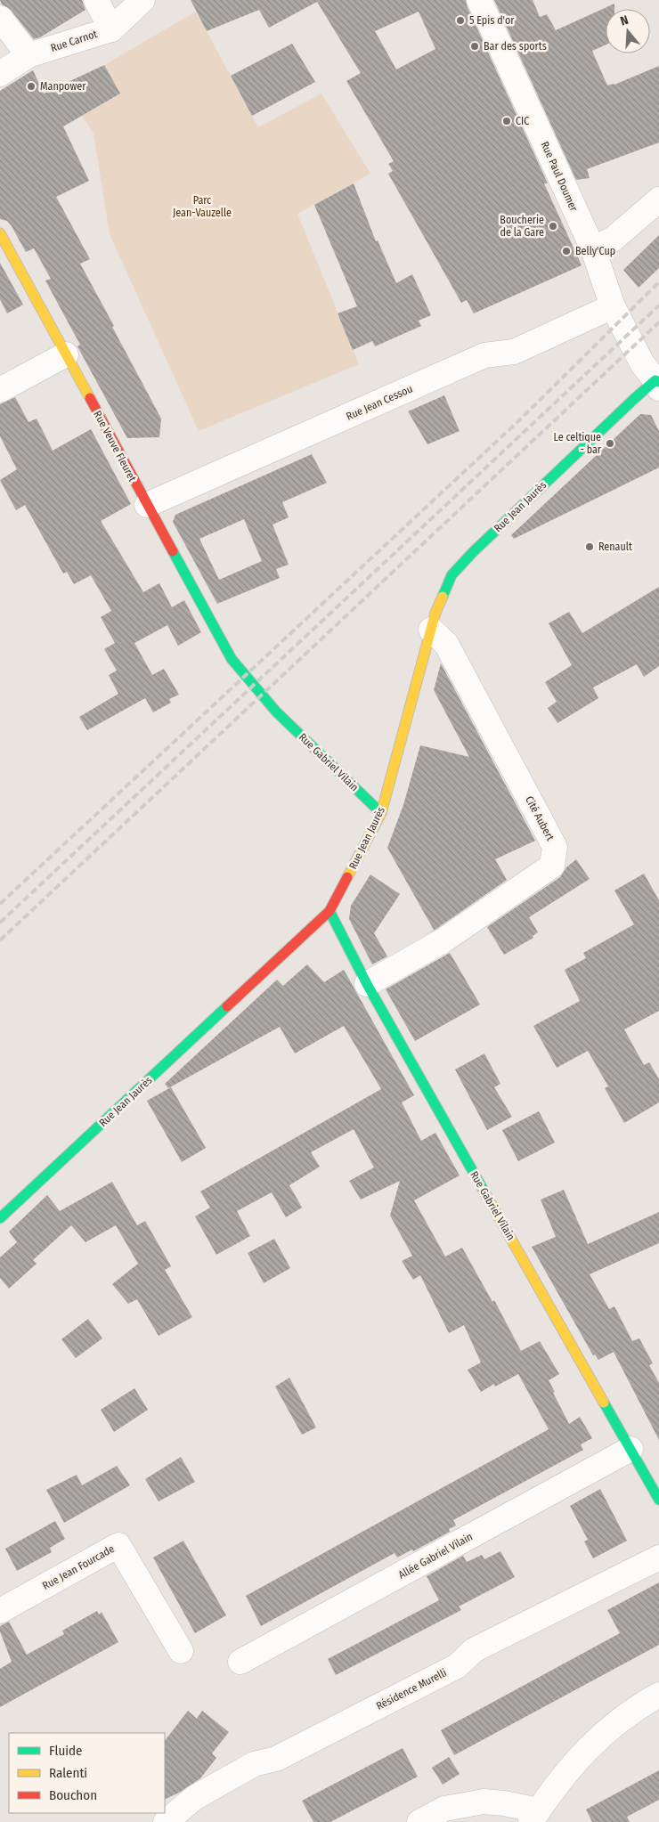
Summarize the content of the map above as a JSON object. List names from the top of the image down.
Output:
{
  "streets": {
    "street": [
      "Rue Carnot",
      "Rue Paul Doumer",
      "Rue Jean Cessou",
      "Rue Veuve Fleuret",
      "Rue Jean Jaurès",
      "Rue Gabriel Vilain",
      "Cité Aubert",
      "Allée Gabriel Vilain",
      "Rue Jean Fourcade",
      "Résidence Murelli"
    ]
  },
  "crossings": [
    ["Rue Paul Doumer", "Rue Jean Cessou"],
    ["Rue Paul Doumer", "Rue Jean Jaurès"],
    ["Rue Jean Cessou", "Rue Veuve Fleuret"],
    ["Rue Veuve Fleuret", "Rue Gabriel Vilain"],
    ["Rue Jean Jaurès", "Rue Gabriel Vilain"],
    ["Rue Jean Jaurès", "Cité Aubert"],
    ["Rue Gabriel Vilain", "Cité Aubert"],
    ["Rue Gabriel Vilain", "Allée Gabriel Vilain"]
  ],
  "parks": ["Parc Jean-Vauzelle"],
  "places": [
    "5 Epis d'or",
    "Bar des sports",
    "Manpower",
    "CIC",
    "Boucherie de la Gare",
    "Belly'Cup",
    "Le celtique - bar",
    "Renault"
  ],
  "legend": ["Fluide", "Ralenti", "Bouchon"],
  "north": "top"
}
